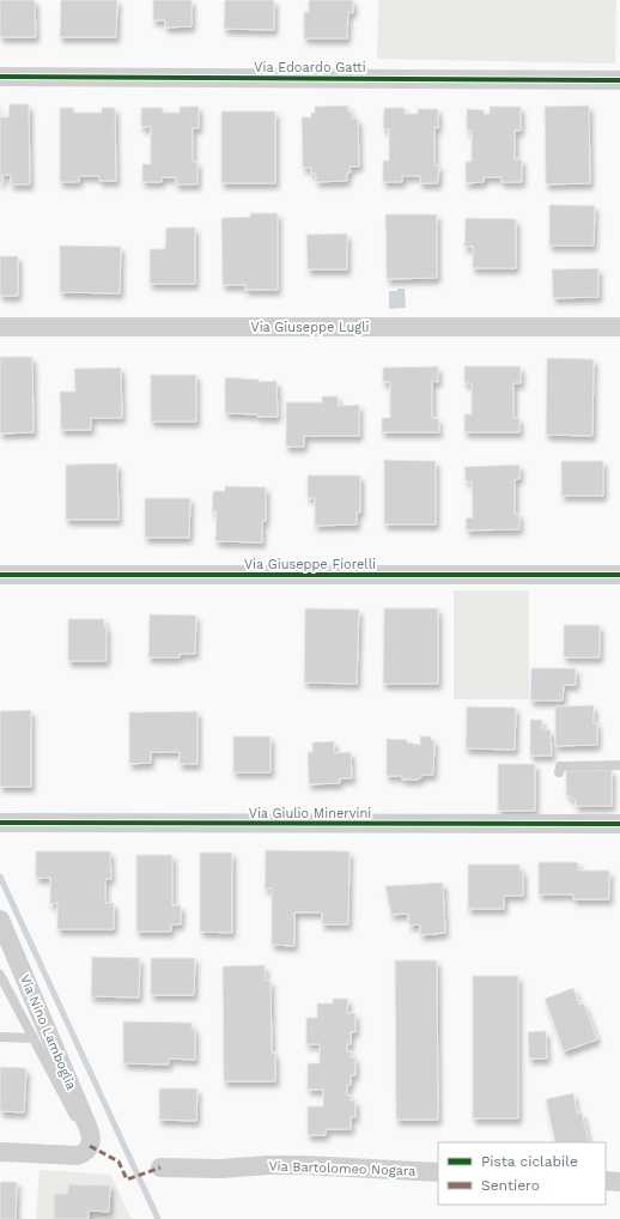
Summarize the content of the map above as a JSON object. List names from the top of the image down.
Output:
{
  "streets": {
    "street": [
      "Via Edoardo Gatti",
      "Via Giuseppe Lugli",
      "Via Giuseppe Fiorelli",
      "Via Giulio Minervini",
      "Via Nino Lamboglia",
      "Via Bartolomeo Nogara"
    ]
  },
  "legend": ["Pista ciclabile", "Sentiero"]
}
